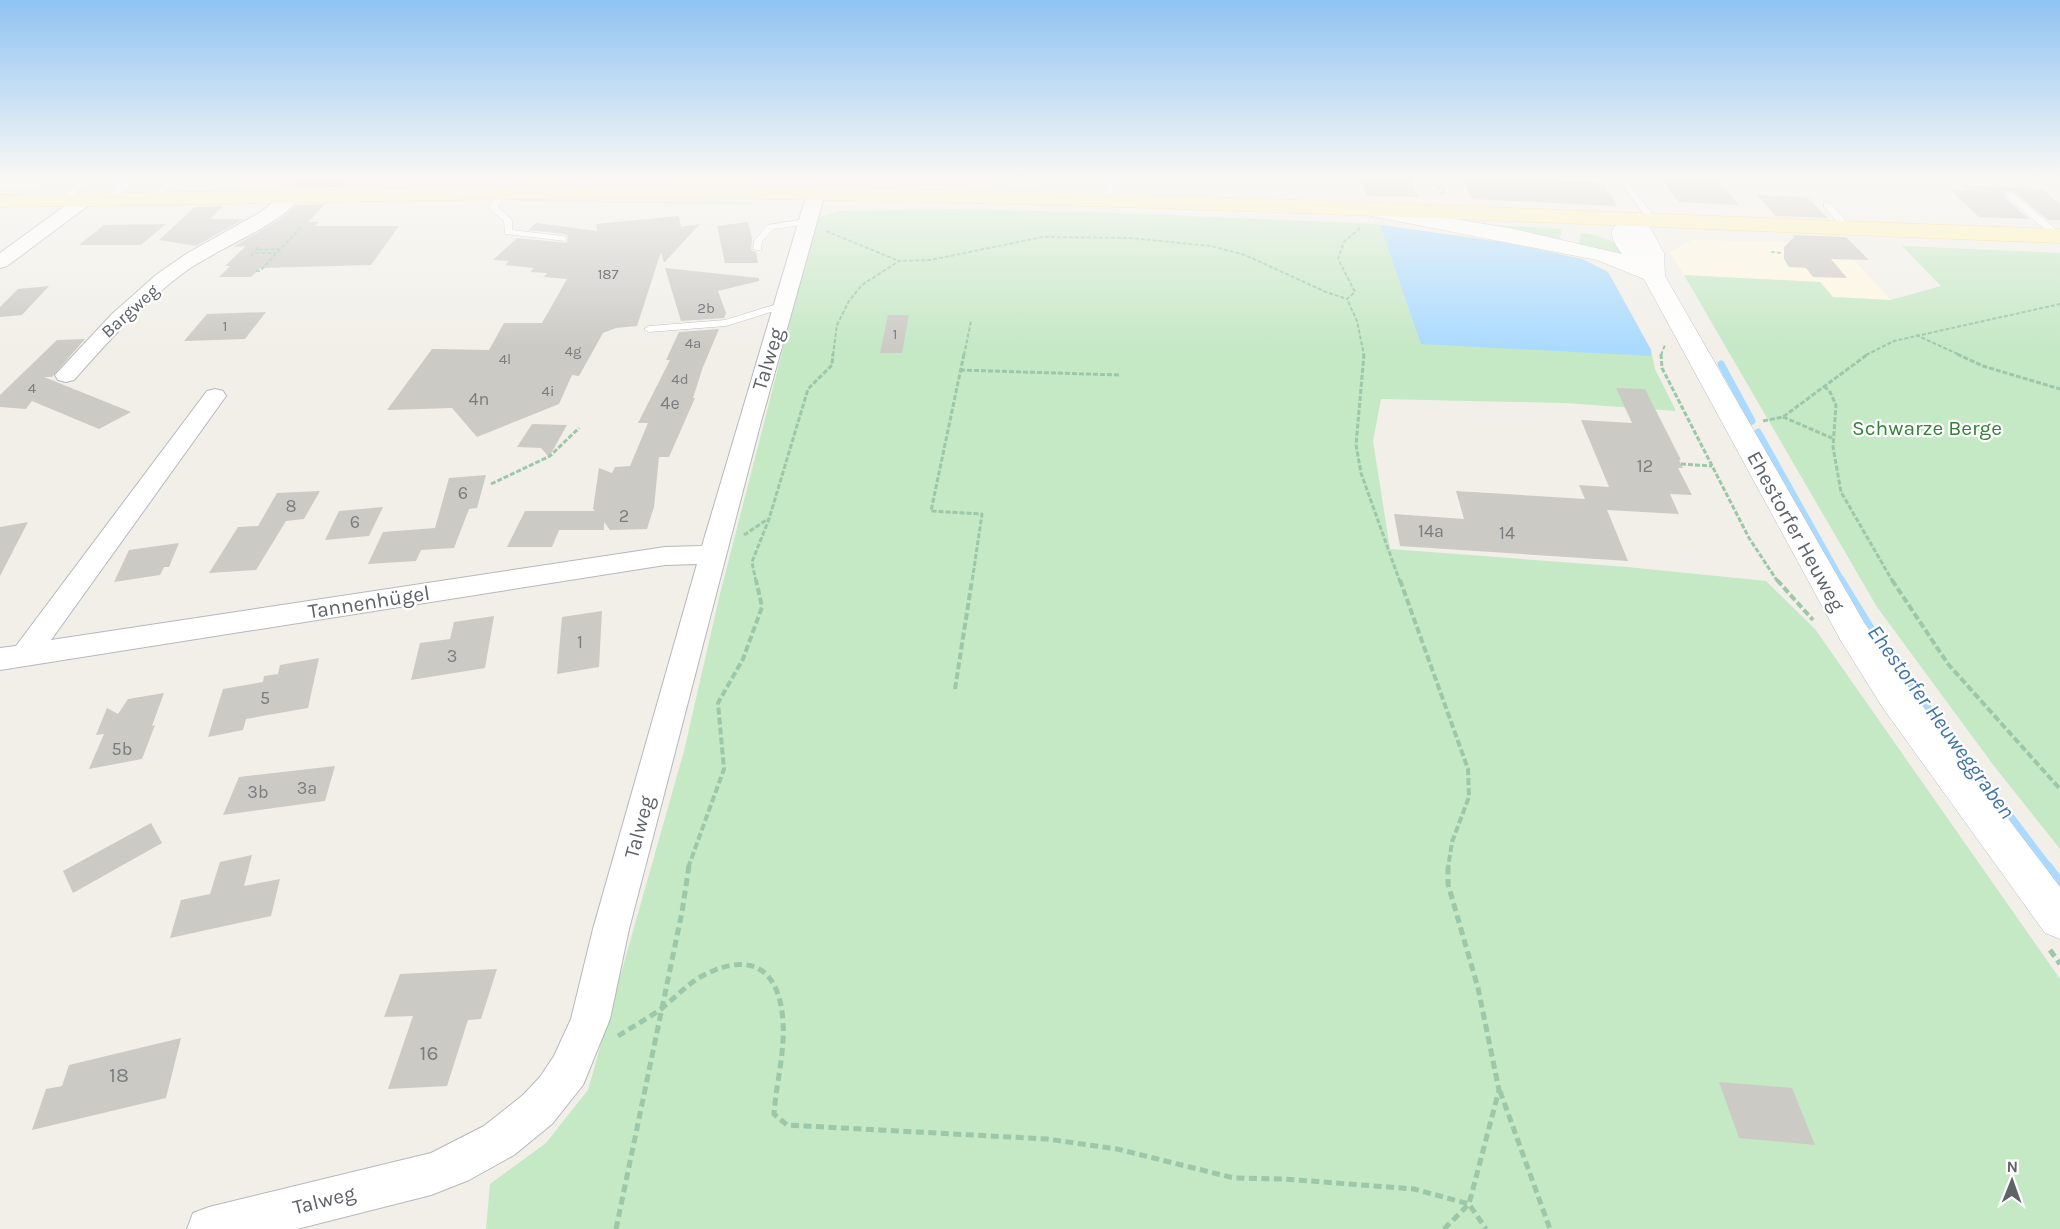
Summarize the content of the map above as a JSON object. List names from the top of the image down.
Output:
{
  "streets": {
    "main road": ["Ehestorfer Heuweg"],
    "street": ["Bargweg", "Talweg", "Tannenhügel"]
  },
  "crossings": [
    ["Talweg", "Tannenhügel"]
  ],
  "water": ["Ehestorfer Heuweggraben"],
  "parks": ["Schwarze Berge"],
  "house_numbers": [
    "187",
    "2b",
    "1",
    "1",
    "4a",
    "4g",
    "4l",
    "4d",
    "4",
    "4i",
    "4n",
    "4e",
    "12",
    "6",
    "8",
    "2",
    "6",
    "14a",
    "14",
    "1",
    "3",
    "5",
    "5b",
    "3a",
    "3b",
    "16",
    "18"
  ],
  "north": "top"
}
